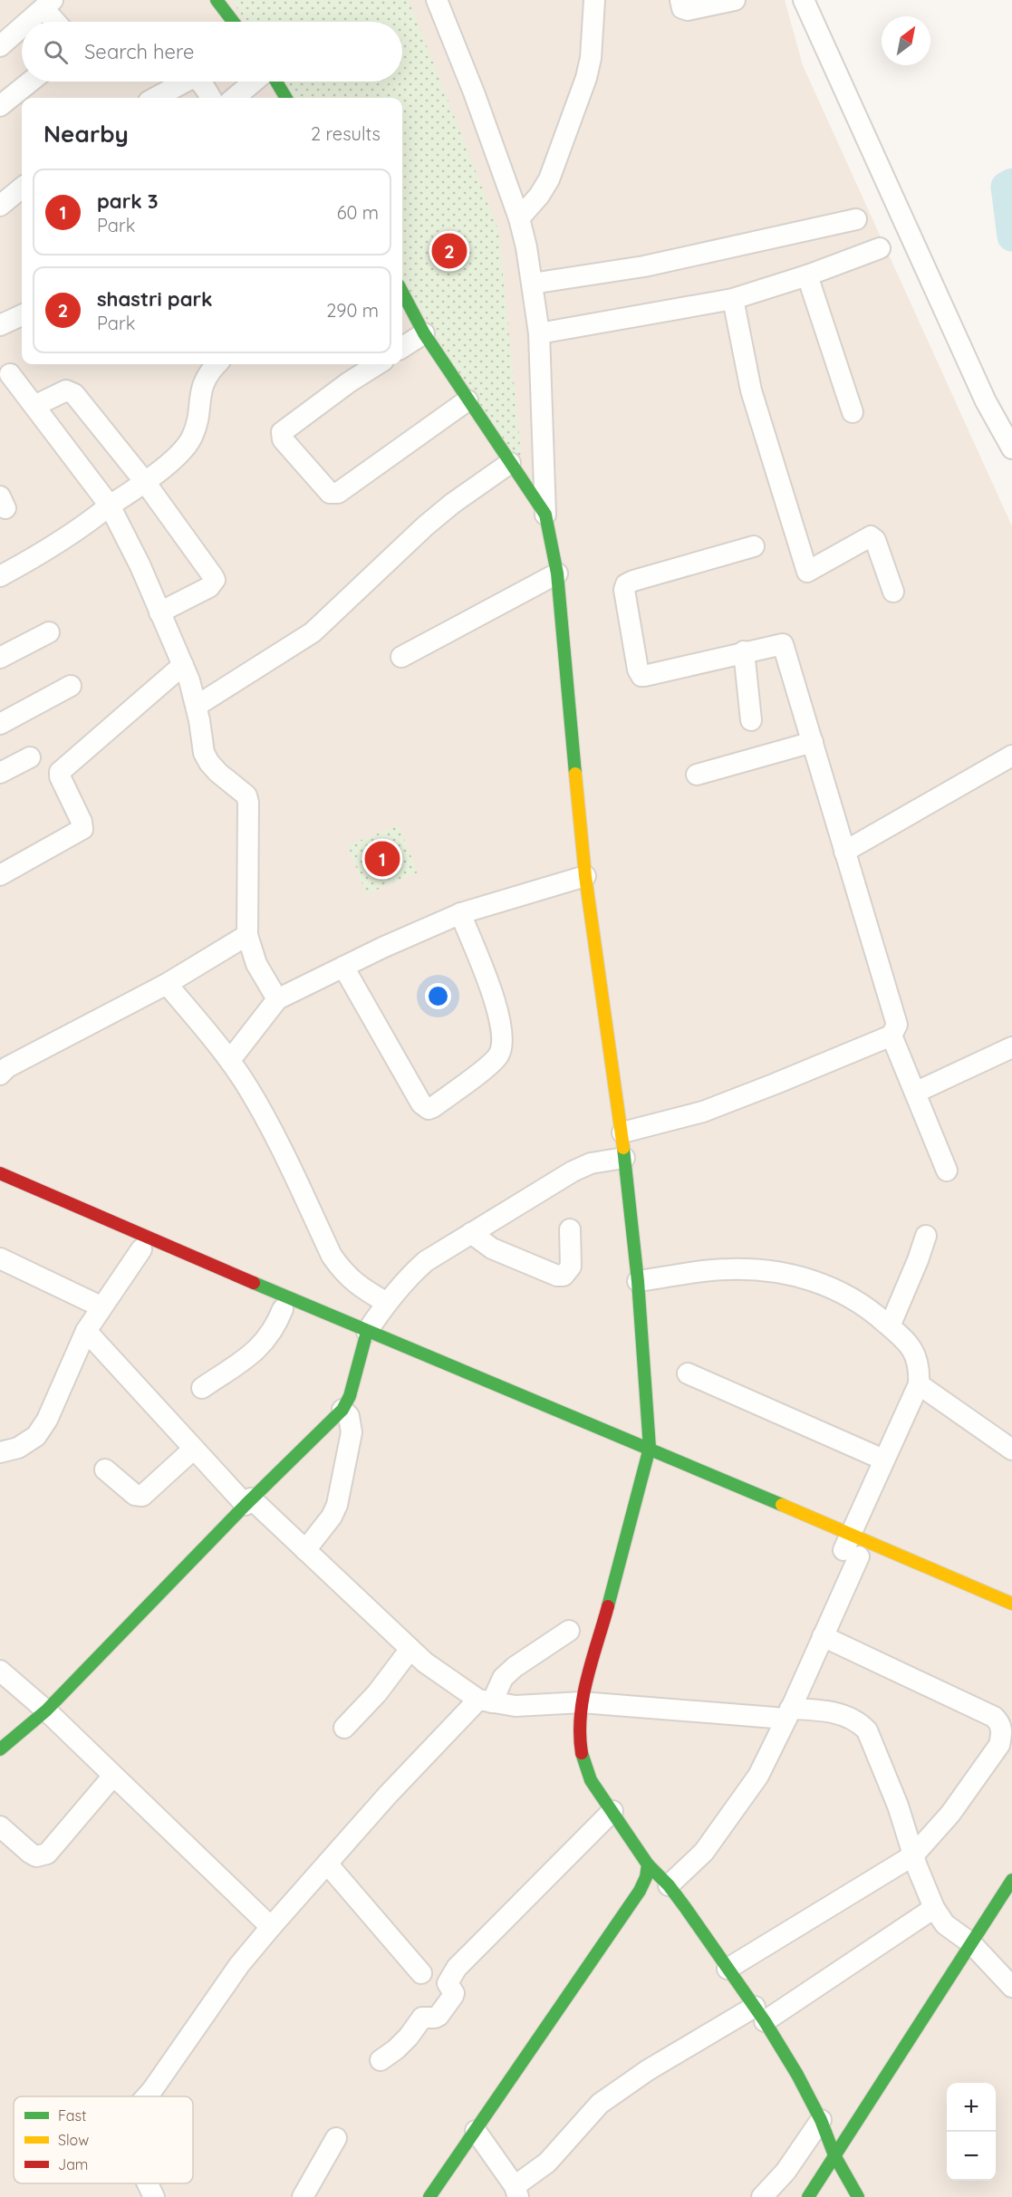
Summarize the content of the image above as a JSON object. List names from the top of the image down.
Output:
{
  "legend": ["Fast", "Slow", "Jam"],
  "north": "top right",
  "page": {
    "search": "Search here",
    "heading": ["Nearby", "2 results"],
    "list": [
      {
        "mark": "1",
        "name": "park 3",
        "note": "Park",
        "value": "60 m"
      },
      {
        "mark": "2",
        "name": "shastri park",
        "note": "Park",
        "value": "290 m"
      }
    ],
    "pins": ["2", "1"],
    "map_buttons": ["+", "−"]
  }
}
